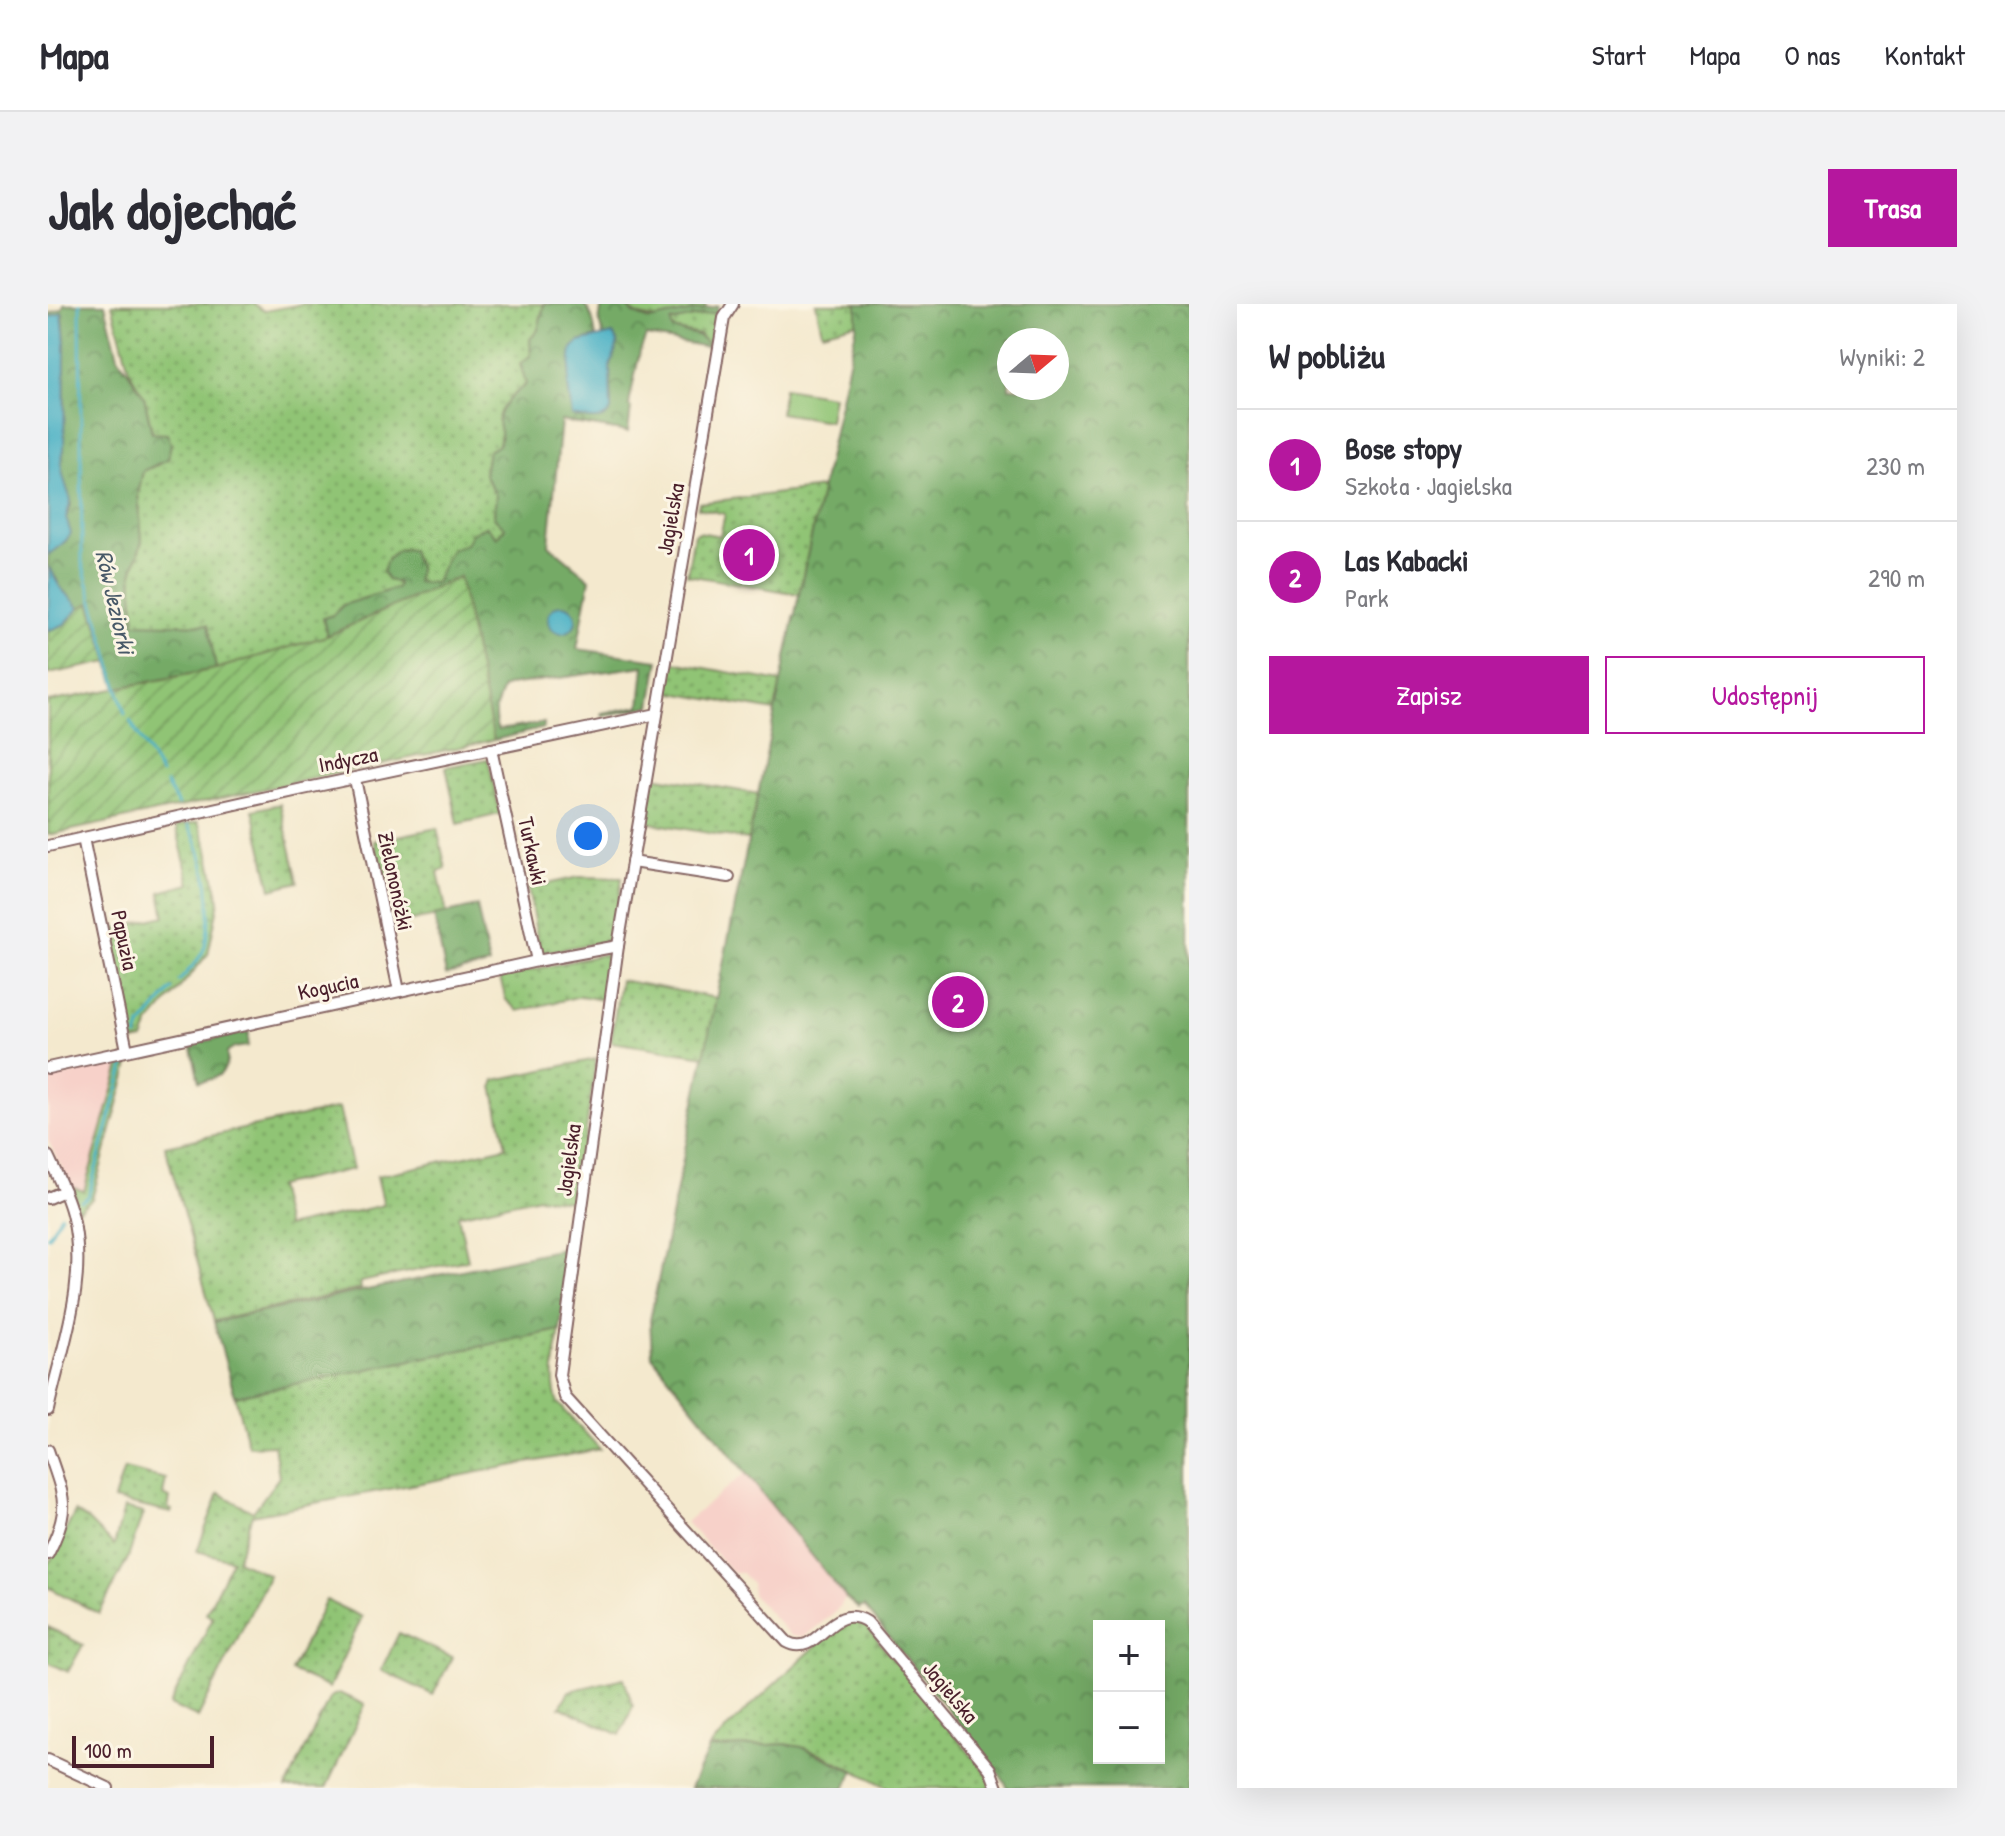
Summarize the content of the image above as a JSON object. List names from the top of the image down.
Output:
{
  "streets": {
    "street": [
      "Jagielska",
      "Indycza",
      "Turkawki",
      "Zielononóżki",
      "Papuzia",
      "Kogucia"
    ]
  },
  "crossings": [
    ["Jagielska", "Indycza"],
    ["Jagielska", "Kogucia"],
    ["Indycza", "Turkawki"],
    ["Indycza", "Zielononóżki"],
    ["Indycza", "Papuzia"],
    ["Turkawki", "Kogucia"],
    ["Zielononóżki", "Kogucia"],
    ["Papuzia", "Kogucia"]
  ],
  "water": ["Rów Jeziorki"],
  "scale_bar": "100 m",
  "north": "right",
  "page": {
    "header": "Mapa",
    "nav": [
      "Start",
      "Mapa",
      "O nas",
      "Kontakt"
    ],
    "buttons": [
      "Trasa",
      ["Zapisz", "Udostępnij"]
    ],
    "title": "Jak dojechać",
    "heading": ["W pobliżu", "Wyniki: 2"],
    "list": [
      {
        "mark": "1",
        "name": "Bose stopy",
        "note": "Szkoła · Jagielska",
        "value": "230 m"
      },
      {
        "mark": "2",
        "name": "Las Kabacki",
        "note": "Park",
        "value": "290 m"
      }
    ],
    "pins": ["1", "2"],
    "map_buttons": ["+", "−"],
    "scale": "100 m"
  }
}
